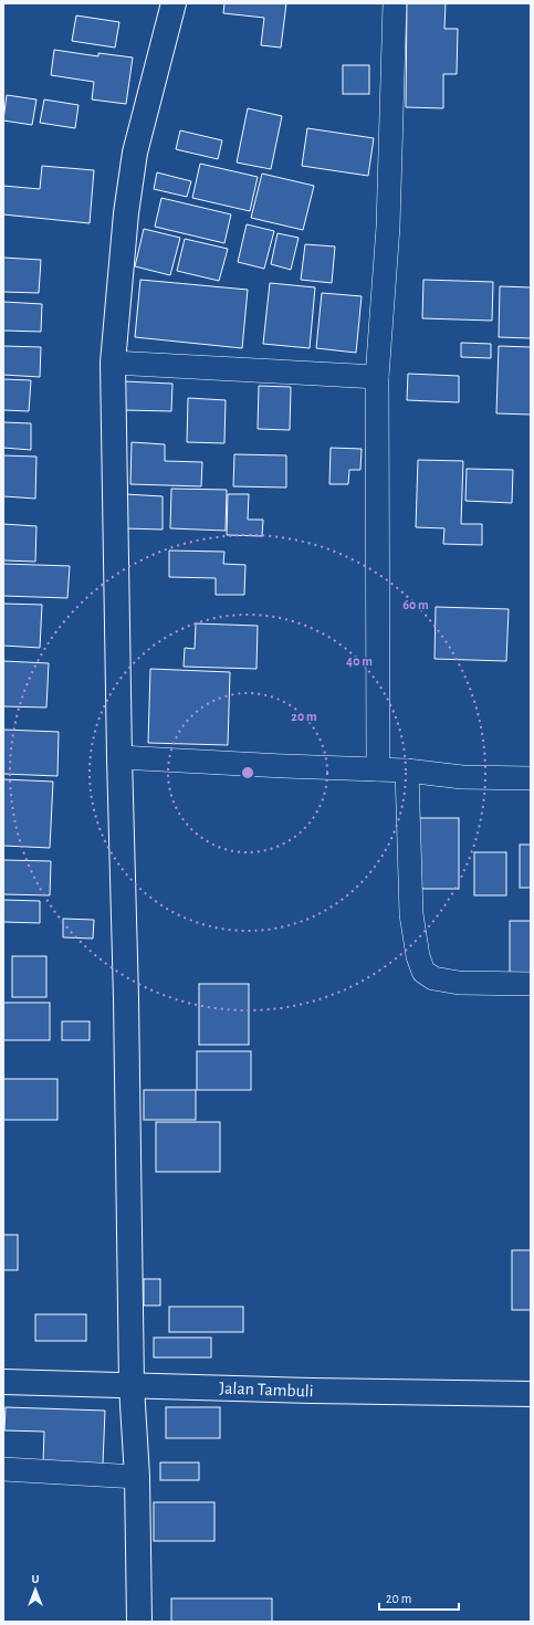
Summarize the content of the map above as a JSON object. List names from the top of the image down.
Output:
{
  "streets": {
    "main road": ["Jalan Tambuli"]
  },
  "scale_bar": "20 m",
  "north": "top",
  "rings": ["60 m", "40 m", "20 m"]
}
